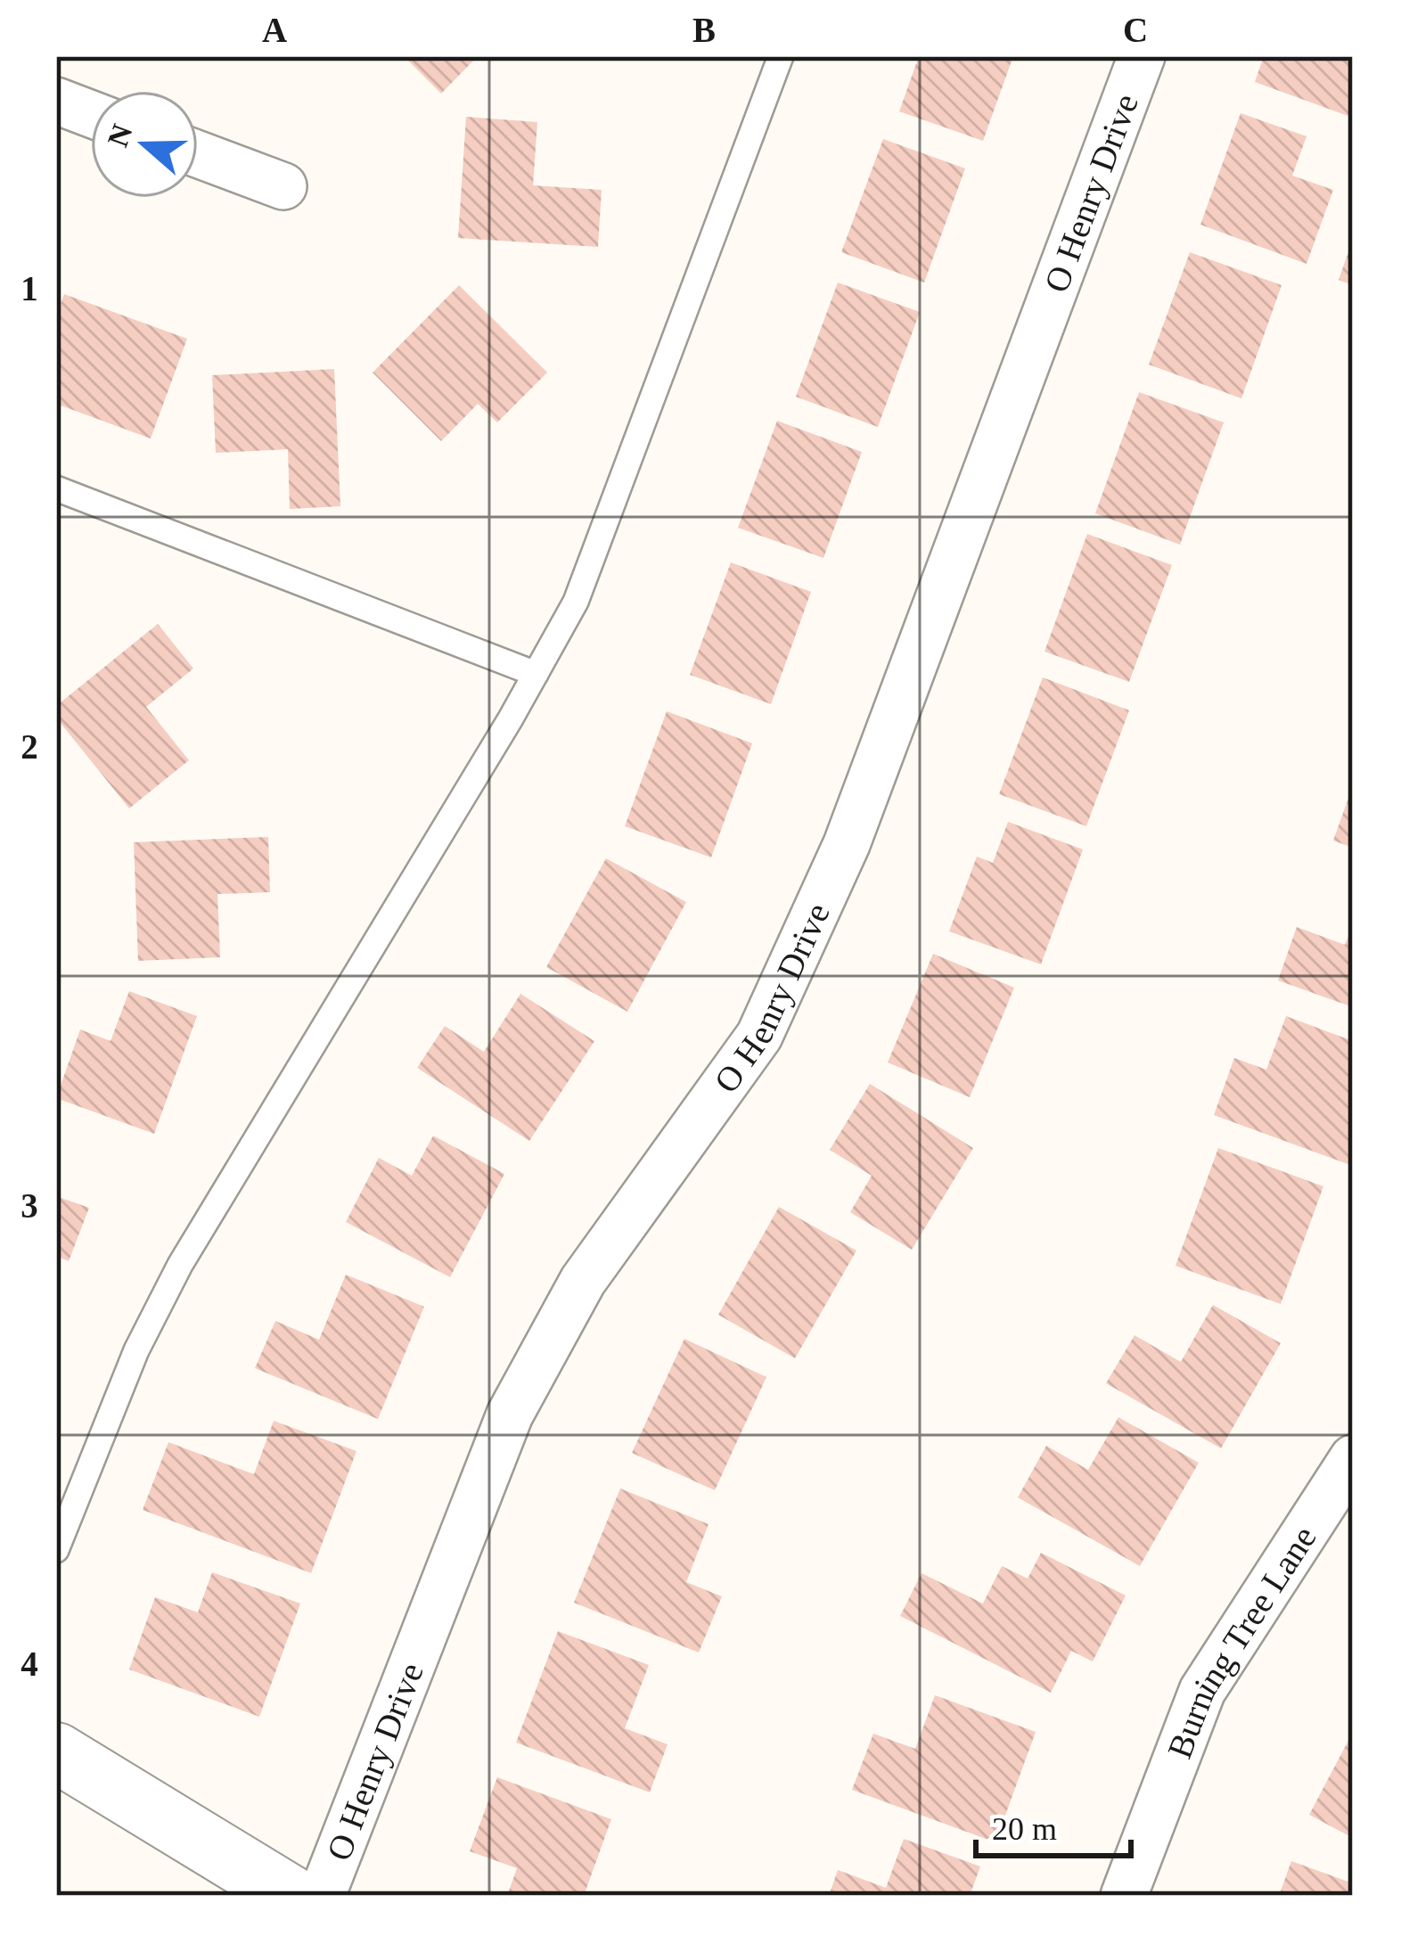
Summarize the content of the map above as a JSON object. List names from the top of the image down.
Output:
{
  "streets": {
    "street": ["O Henry Drive", "Burning Tree Lane"]
  },
  "scale_bar": "20 m",
  "north": "left",
  "grid": {
    "columns": ["A", "B", "C"],
    "rows": [
      "1",
      "2",
      "3",
      "4"
    ]
  }
}
